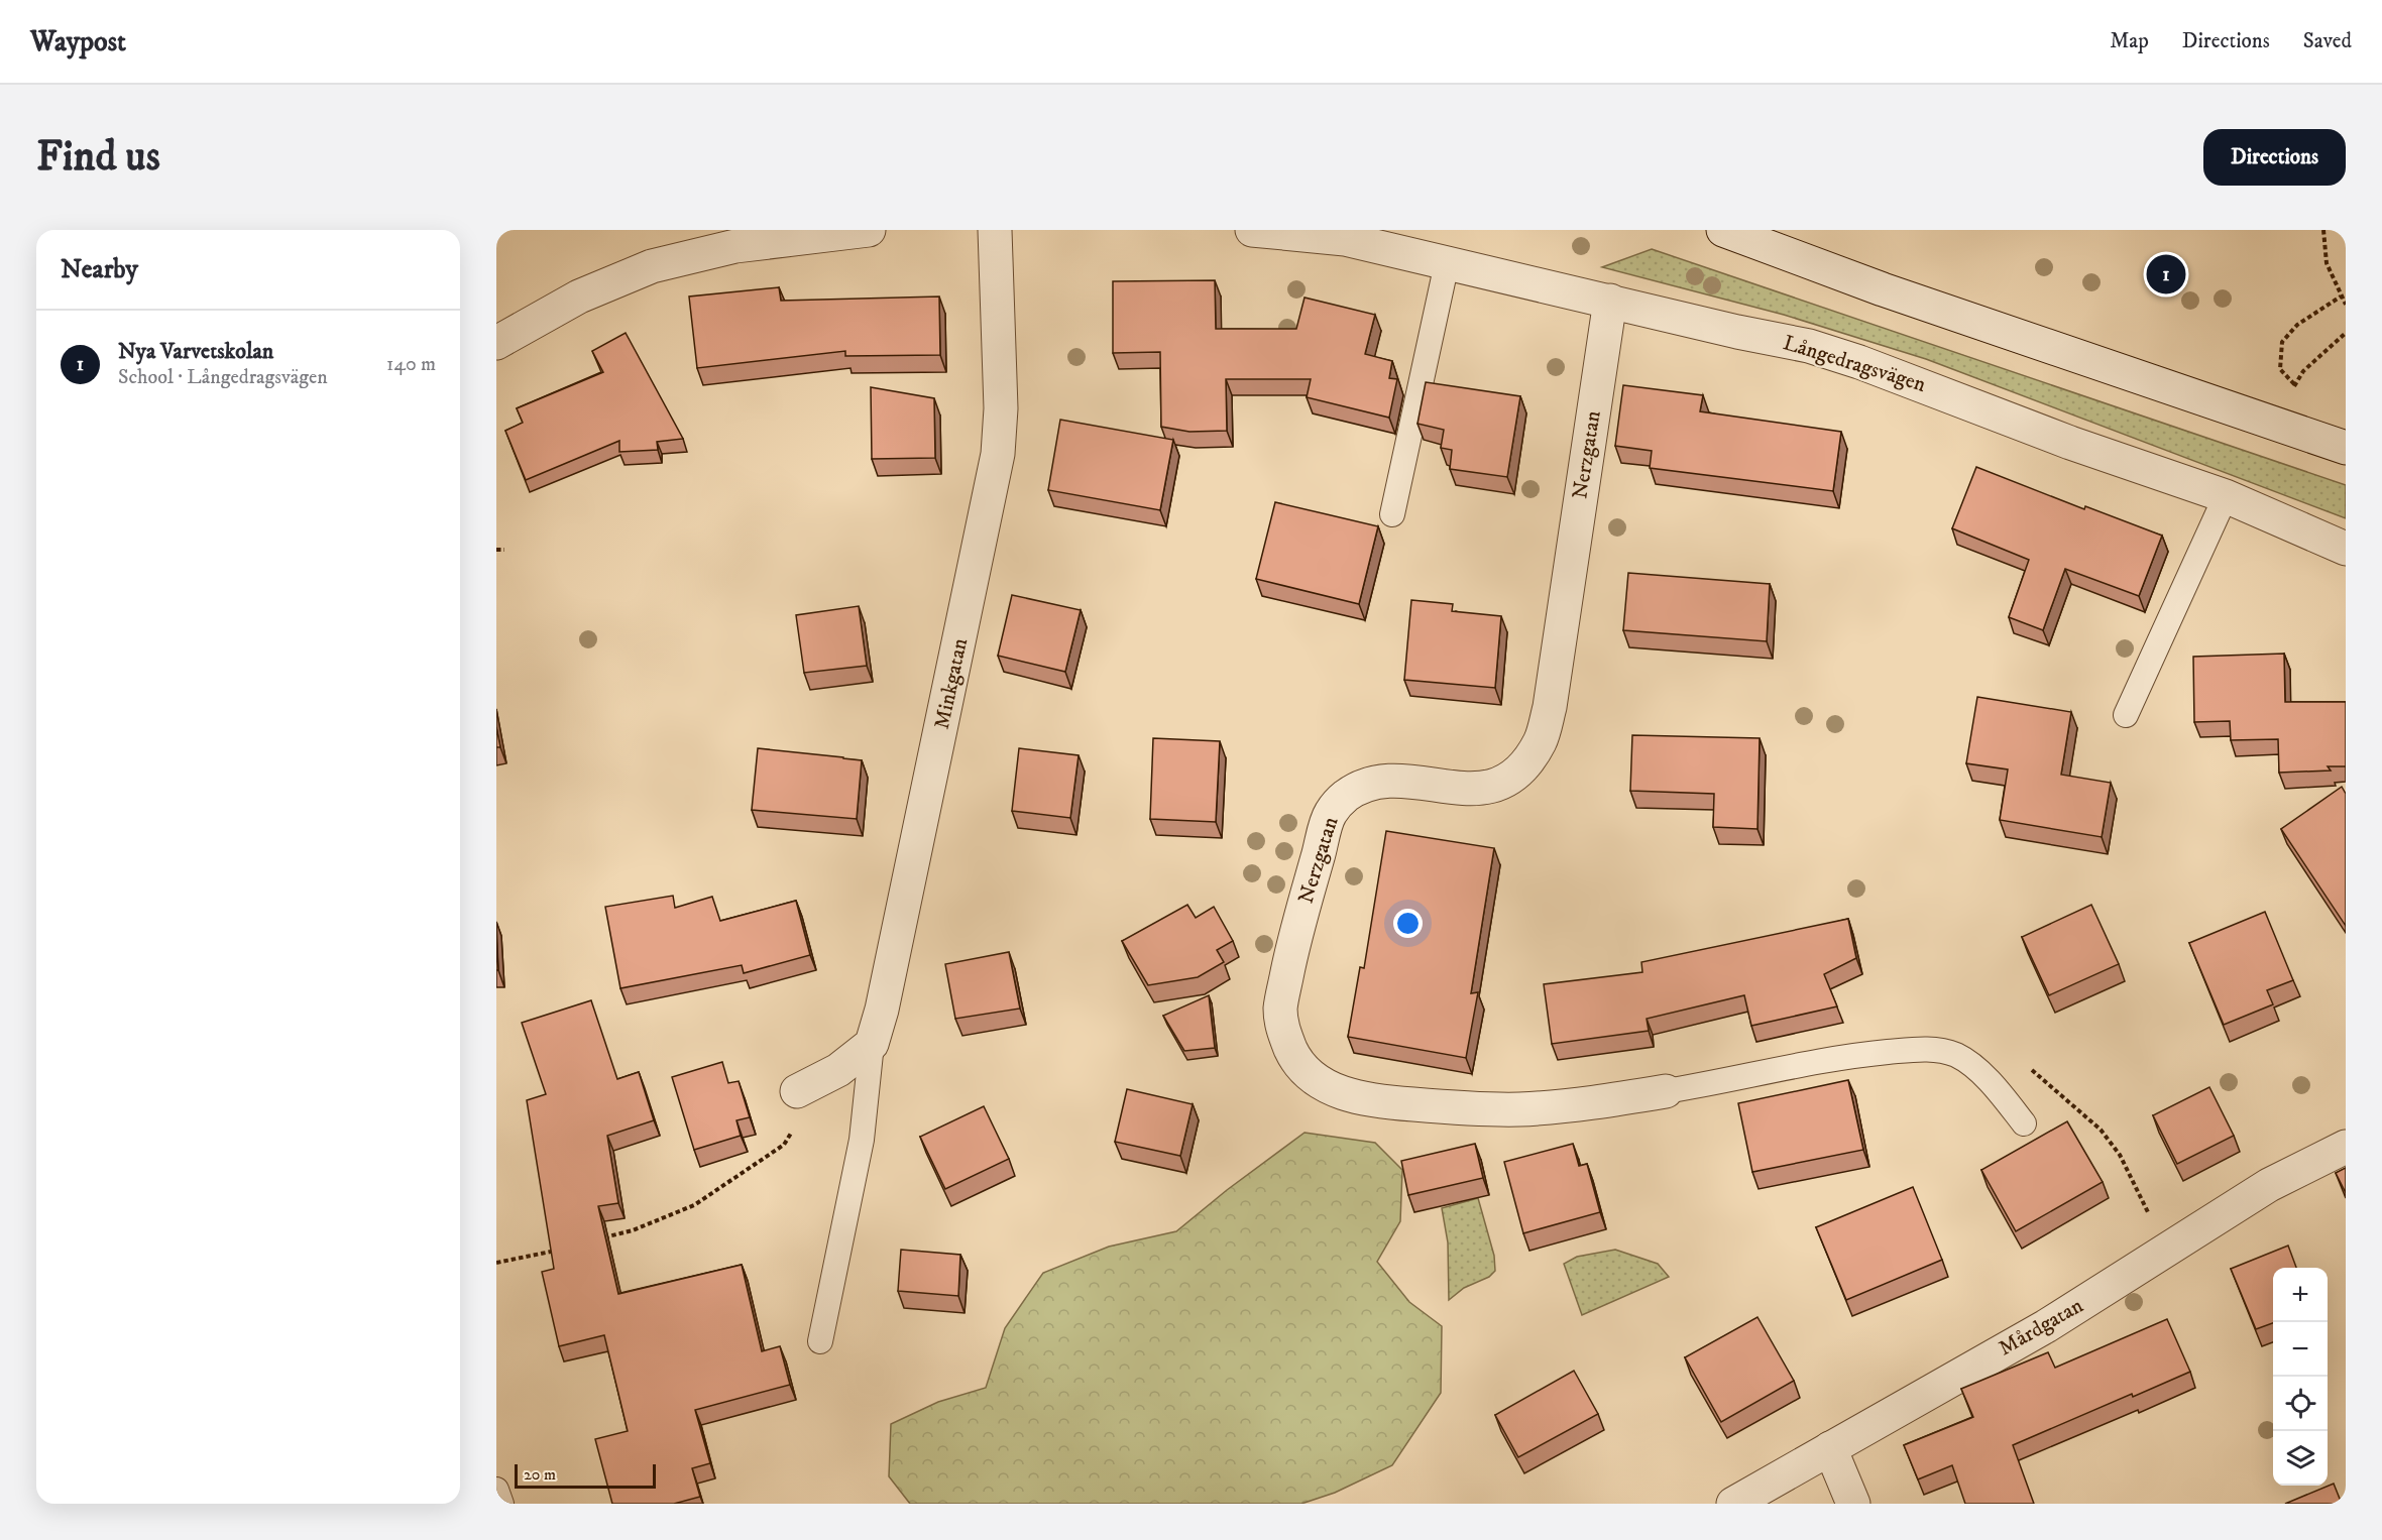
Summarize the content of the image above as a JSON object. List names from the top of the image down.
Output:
{
  "streets": {
    "street": [
      "Långedragsvägen",
      "Nerzgatan",
      "Minkgatan",
      "Mårdgatan"
    ]
  },
  "crossings": [
    ["Långedragsvägen", "Nerzgatan"]
  ],
  "scale_bar": "20 m",
  "page": {
    "header": "Waypost",
    "nav": ["Map", "Directions", "Saved"],
    "buttons": "Directions",
    "title": "Find us",
    "heading": "Nearby",
    "pins": "1",
    "list": [
      {
        "mark": "1",
        "name": "Nya Varvetskolan",
        "note": "School · Långedragsvägen",
        "value": "140 m"
      }
    ],
    "map_buttons": ["+", "−"],
    "scale": "20 m"
  }
}
